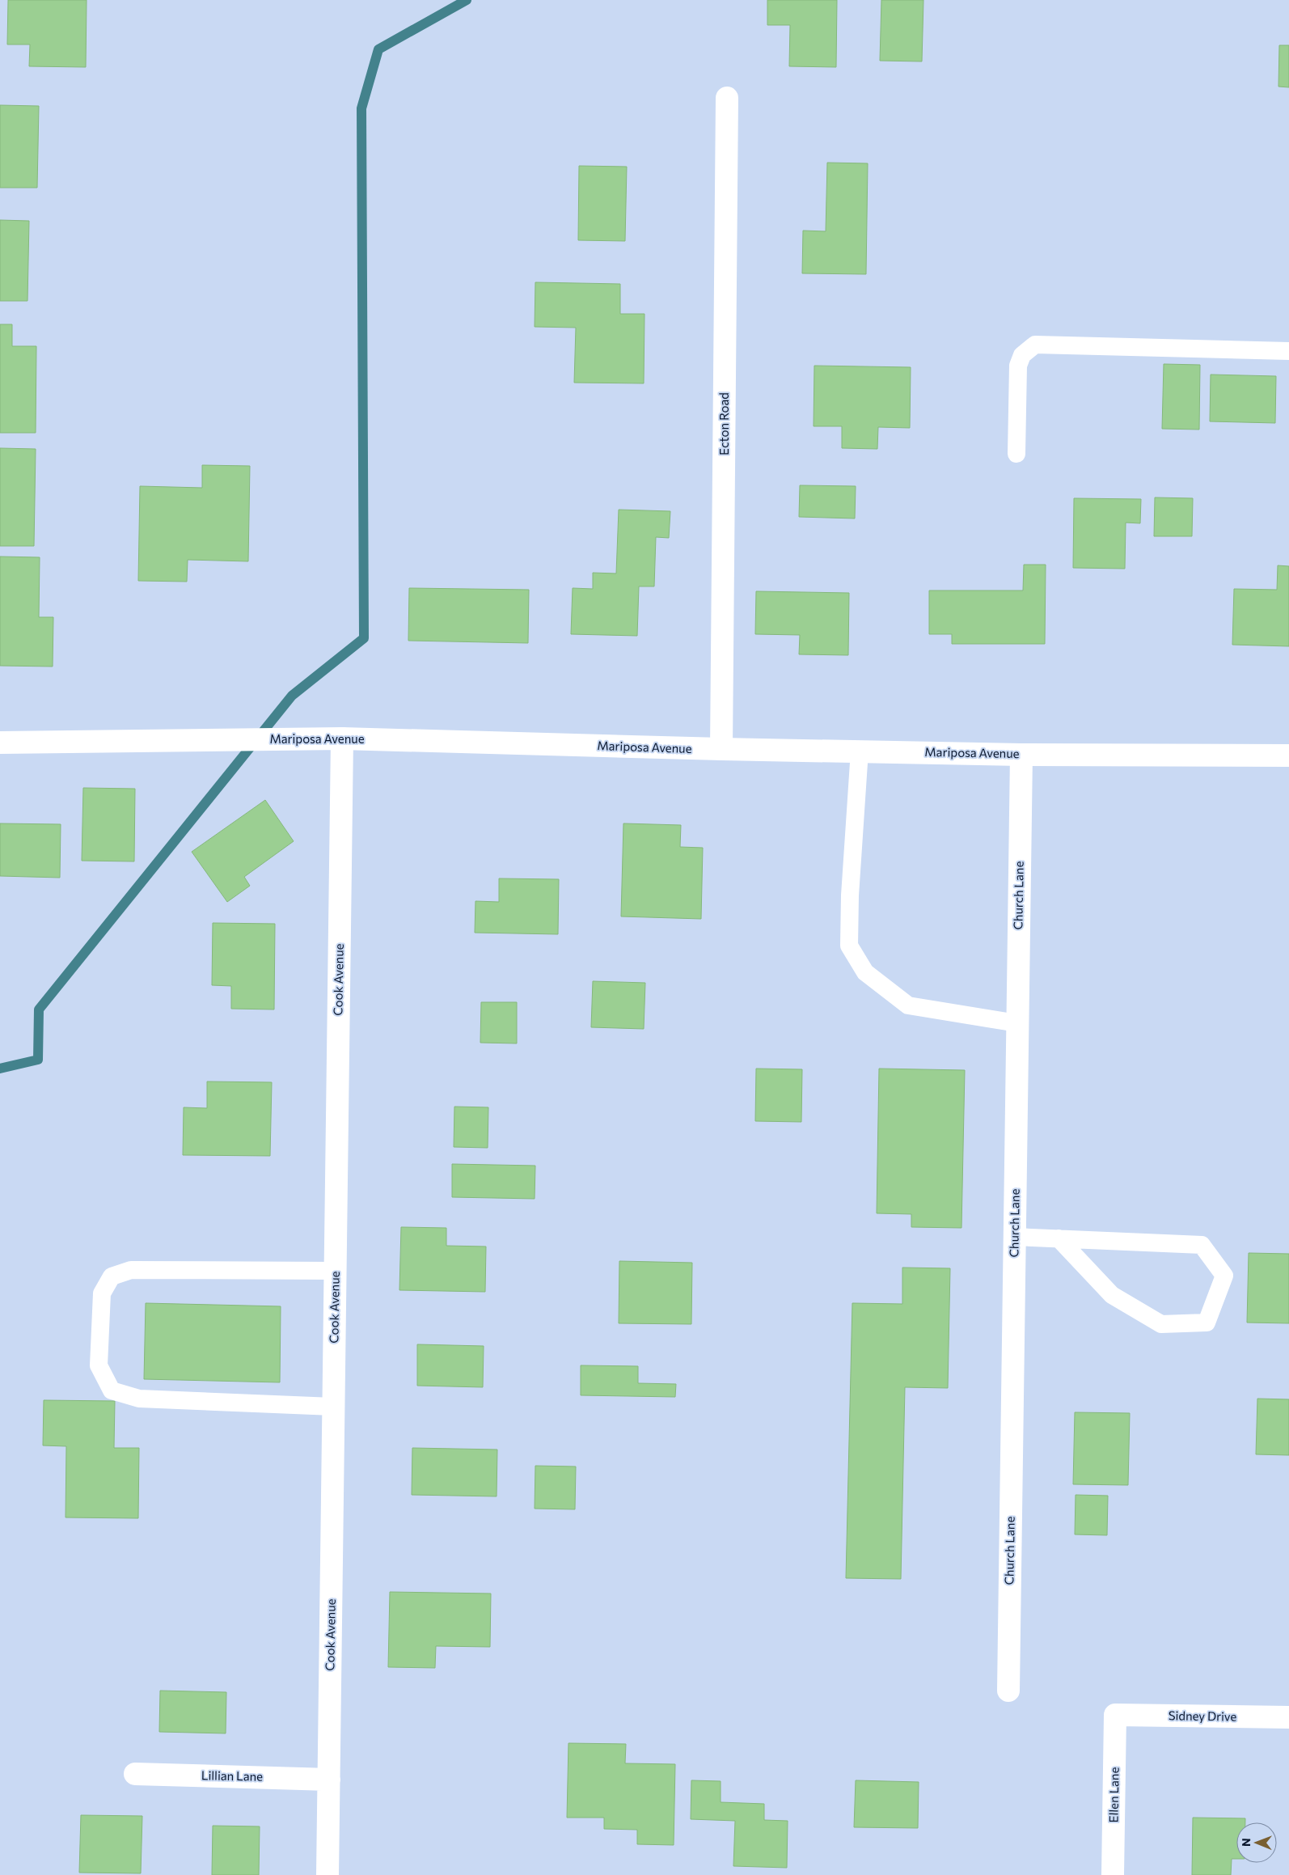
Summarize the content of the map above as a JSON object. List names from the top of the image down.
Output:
{
  "streets": {
    "street": [
      "Ecton Road",
      "Mariposa Avenue",
      "Church Lane",
      "Cook Avenue",
      "Sidney Drive",
      "Lillian Lane",
      "Ellen Lane"
    ]
  },
  "crossings": [
    ["Ecton Road", "Mariposa Avenue"],
    ["Mariposa Avenue", "Church Lane"],
    ["Mariposa Avenue", "Cook Avenue"],
    ["Cook Avenue", "Lillian Lane"],
    ["Sidney Drive", "Ellen Lane"]
  ],
  "north": "left"
}
